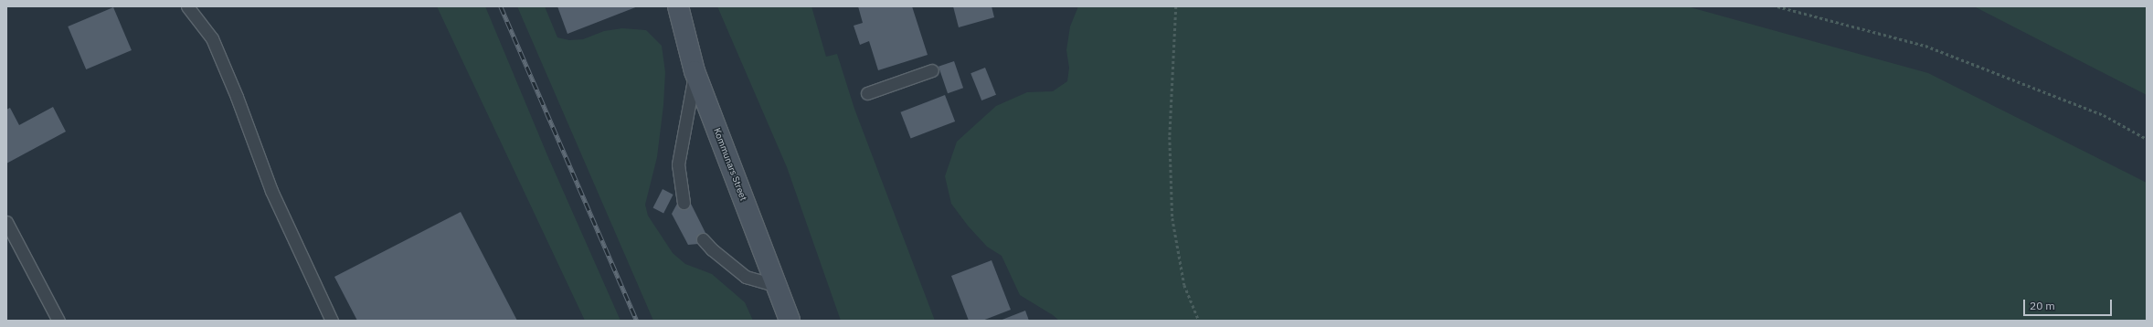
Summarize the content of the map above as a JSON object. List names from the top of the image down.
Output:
{
  "streets": {
    "main road": ["Kommunars Street"]
  },
  "scale_bar": "20 m"
}
